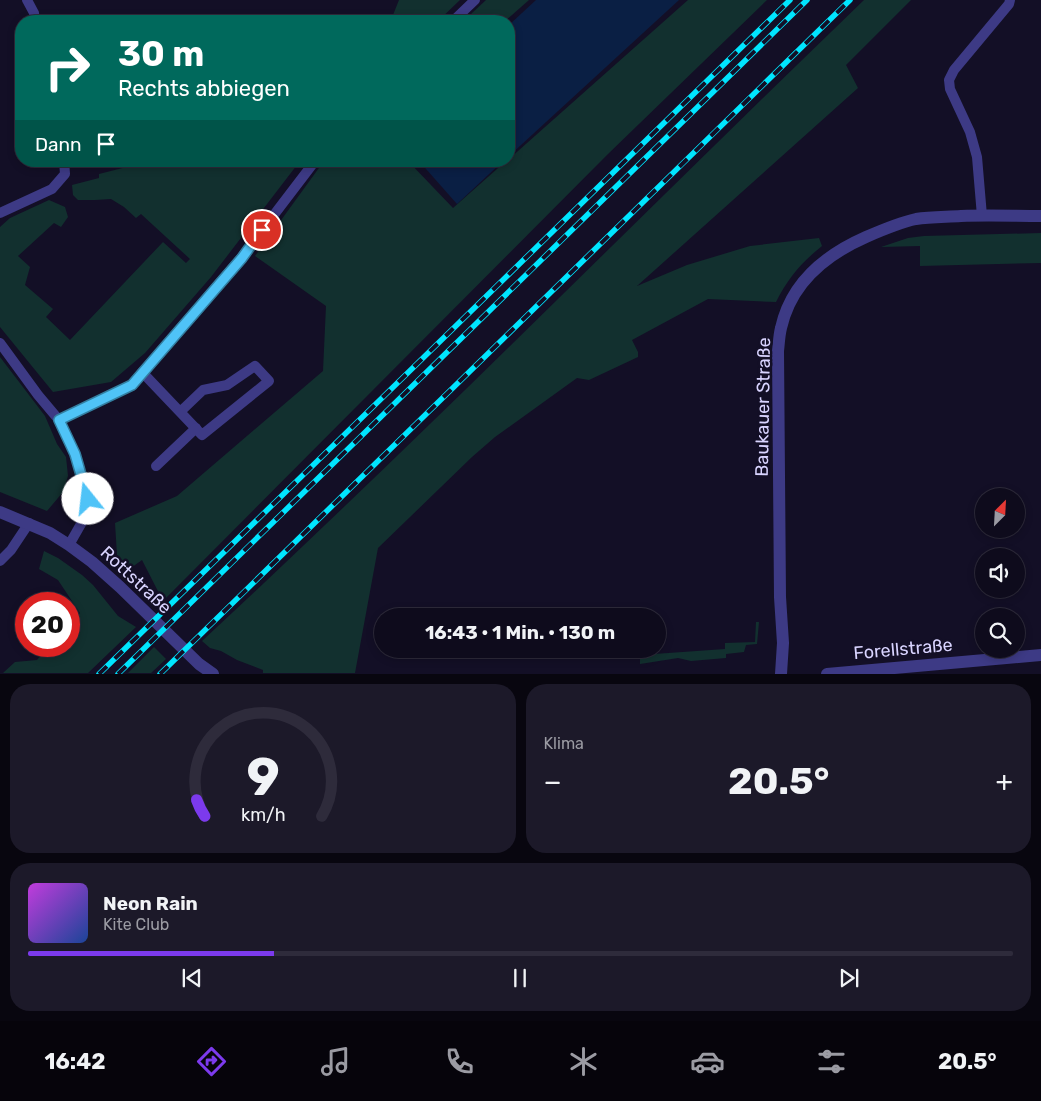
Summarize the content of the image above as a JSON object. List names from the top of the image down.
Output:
{
  "streets": {
    "street": ["Baukauer Straße", "Rottstraße", "Forellstraße"]
  },
  "north": "top right",
  "page": {
    "turn": ["30 m", "Rechts abbiegen"],
    "then": "Dann",
    "limit": "20",
    "trip": "16:43 · 1 Min. · 130 m",
    "tile": "Klima",
    "heat": ["−", "20.5°", "+"],
    "song": ["Neon Rain", "Kite Club"],
    "tabs": ["16:42", "20.5°"],
    "gauge": ["9", "km/h"]
  }
}
